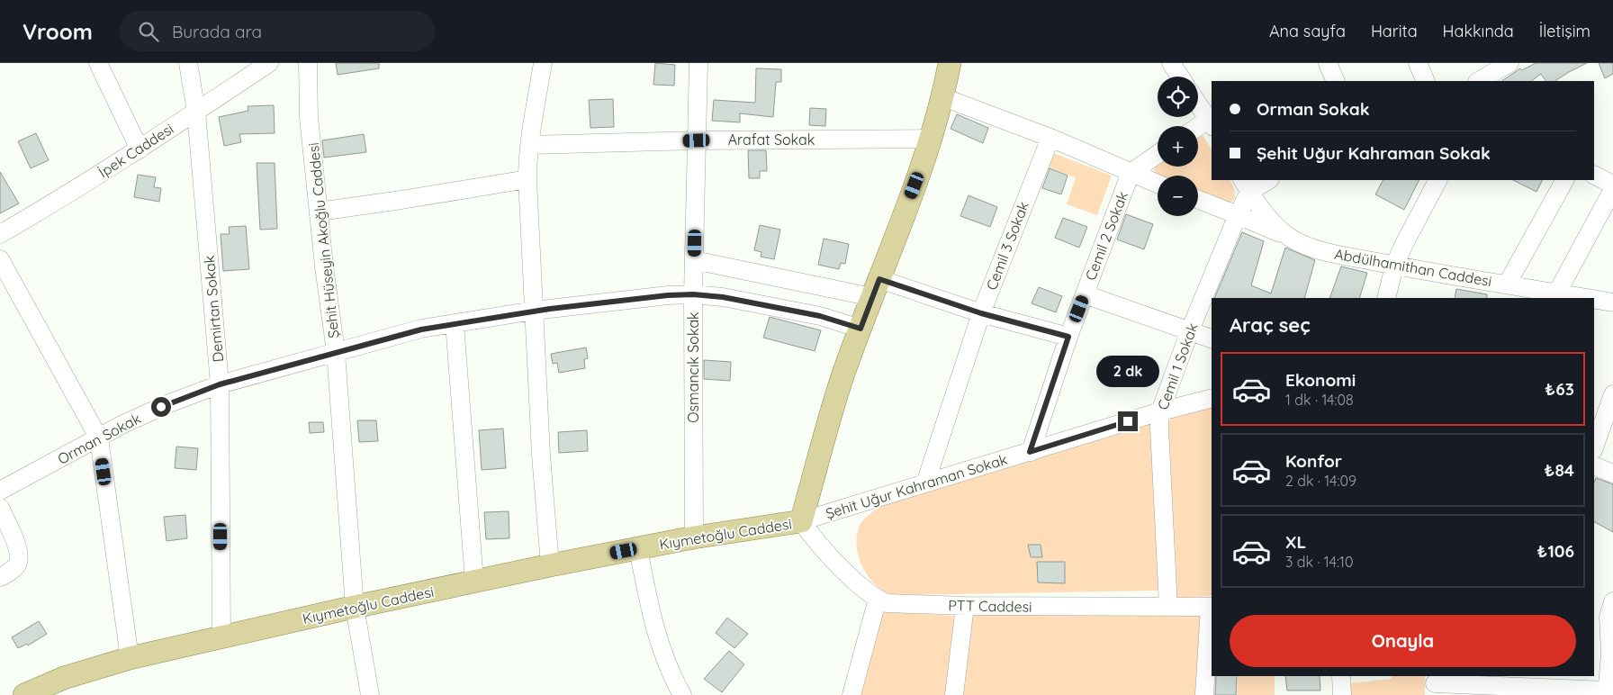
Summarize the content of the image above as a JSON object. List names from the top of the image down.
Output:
{
  "streets": {
    "main road": ["Kıymetoğlu Caddesi"],
    "street": [
      "Arafat Sokak",
      "İpek Caddesi",
      "Cemil 2 Sokak",
      "Şehit Hüseyin Akoğlu Caddesi",
      "Cemil 3 Sokak",
      "Abdülhamithan Caddesi",
      "Demirtan Sokak",
      "Cemil 1 Sokak",
      "Osmancık Sokak",
      "Orman Sokak",
      "Şehit Uğur Kahraman Sokak",
      "PTT Caddesi"
    ]
  },
  "crossings": [
    ["Arafat Sokak", "Osmancık Sokak"],
    ["Arafat Sokak", "Kıymetoğlu Caddesi"],
    ["İpek Caddesi", "Demirtan Sokak"],
    ["Cemil 2 Sokak", "Şehit Uğur Kahraman Sokak"],
    ["Şehit Hüseyin Akoğlu Caddesi", "Orman Sokak"],
    ["Şehit Hüseyin Akoğlu Caddesi", "Kıymetoğlu Caddesi"],
    ["Cemil 3 Sokak", "Şehit Uğur Kahraman Sokak"],
    ["Abdülhamithan Caddesi", "Cemil 1 Sokak"],
    ["Demirtan Sokak", "Orman Sokak"],
    ["Demirtan Sokak", "Kıymetoğlu Caddesi"],
    ["Cemil 1 Sokak", "Şehit Uğur Kahraman Sokak"],
    ["Cemil 1 Sokak", "PTT Caddesi"],
    ["Osmancık Sokak", "Orman Sokak"],
    ["Osmancık Sokak", "Kıymetoğlu Caddesi"],
    ["Orman Sokak", "Kıymetoğlu Caddesi"],
    ["Şehit Uğur Kahraman Sokak", "Kıymetoğlu Caddesi"],
    ["Şehit Uğur Kahraman Sokak", "PTT Caddesi"],
    ["Kıymetoğlu Caddesi", "PTT Caddesi"]
  ],
  "page": {
    "header": "Vroom",
    "search": "Burada ara",
    "nav": [
      "Ana sayfa",
      "Harita",
      "Hakkında",
      "İletişim"
    ],
    "map_buttons": ["+", "−"],
    "banner": ["Orman Sokak", "Şehit Uğur Kahraman Sokak"],
    "heading": "Araç seç",
    "list": [
      {
        "name": "Ekonomi",
        "note": "1 dk · 14:08",
        "value": "₺63"
      },
      {
        "name": "Konfor",
        "note": "2 dk · 14:09",
        "value": "₺84"
      },
      {
        "name": "XL",
        "note": "3 dk · 14:10",
        "value": "₺106"
      }
    ],
    "bubble": "2 dk",
    "buttons": "Onayla"
  }
}
